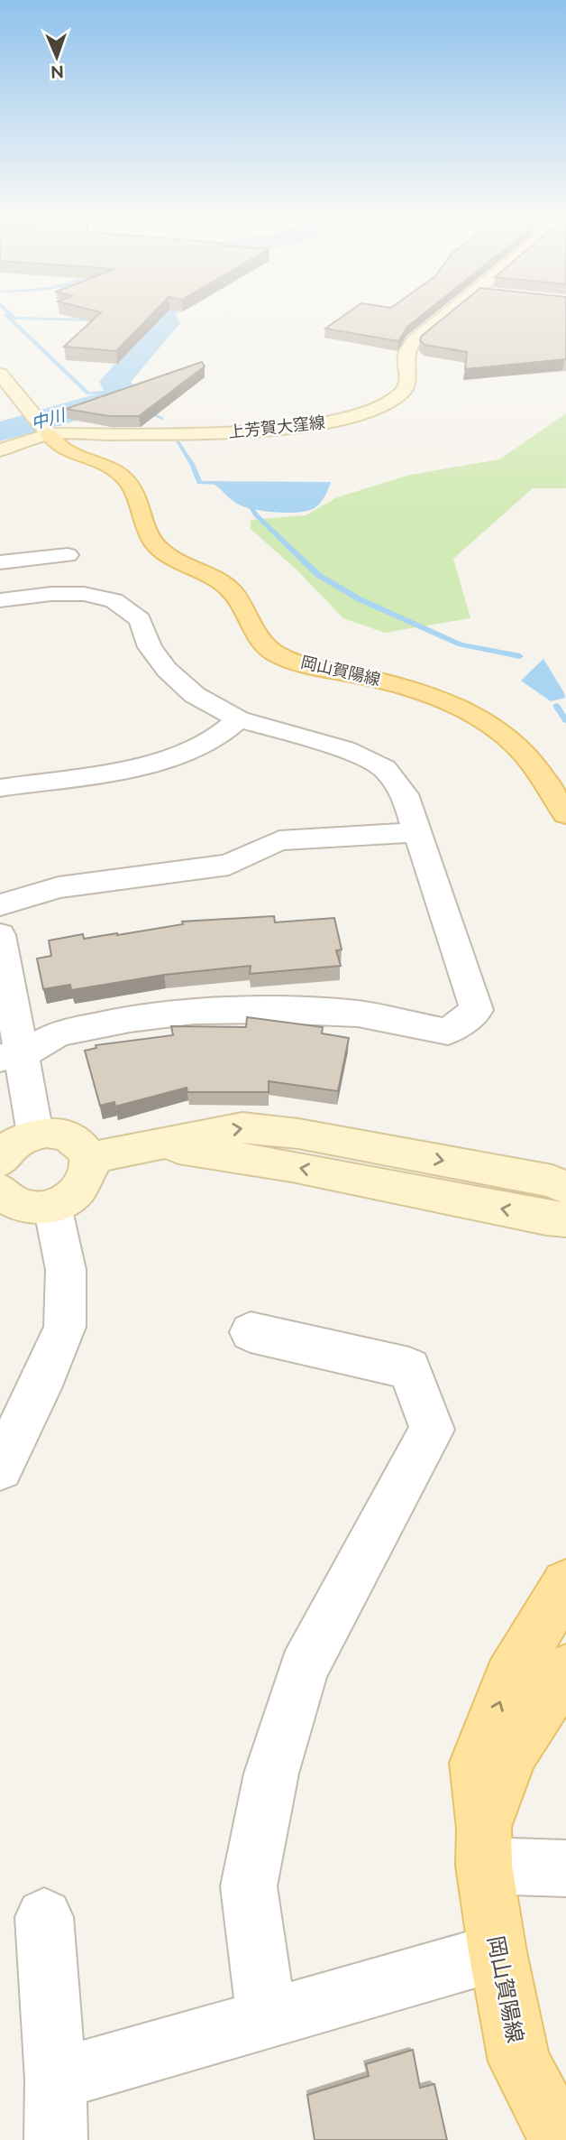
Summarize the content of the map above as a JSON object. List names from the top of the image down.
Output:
{
  "streets": {
    "main road": ["上芳賀大窪線", "岡山賀陽線"]
  },
  "crossings": [
    ["上芳賀大窪線", "岡山賀陽線"]
  ],
  "water": ["中川"],
  "north": "bottom"
}
